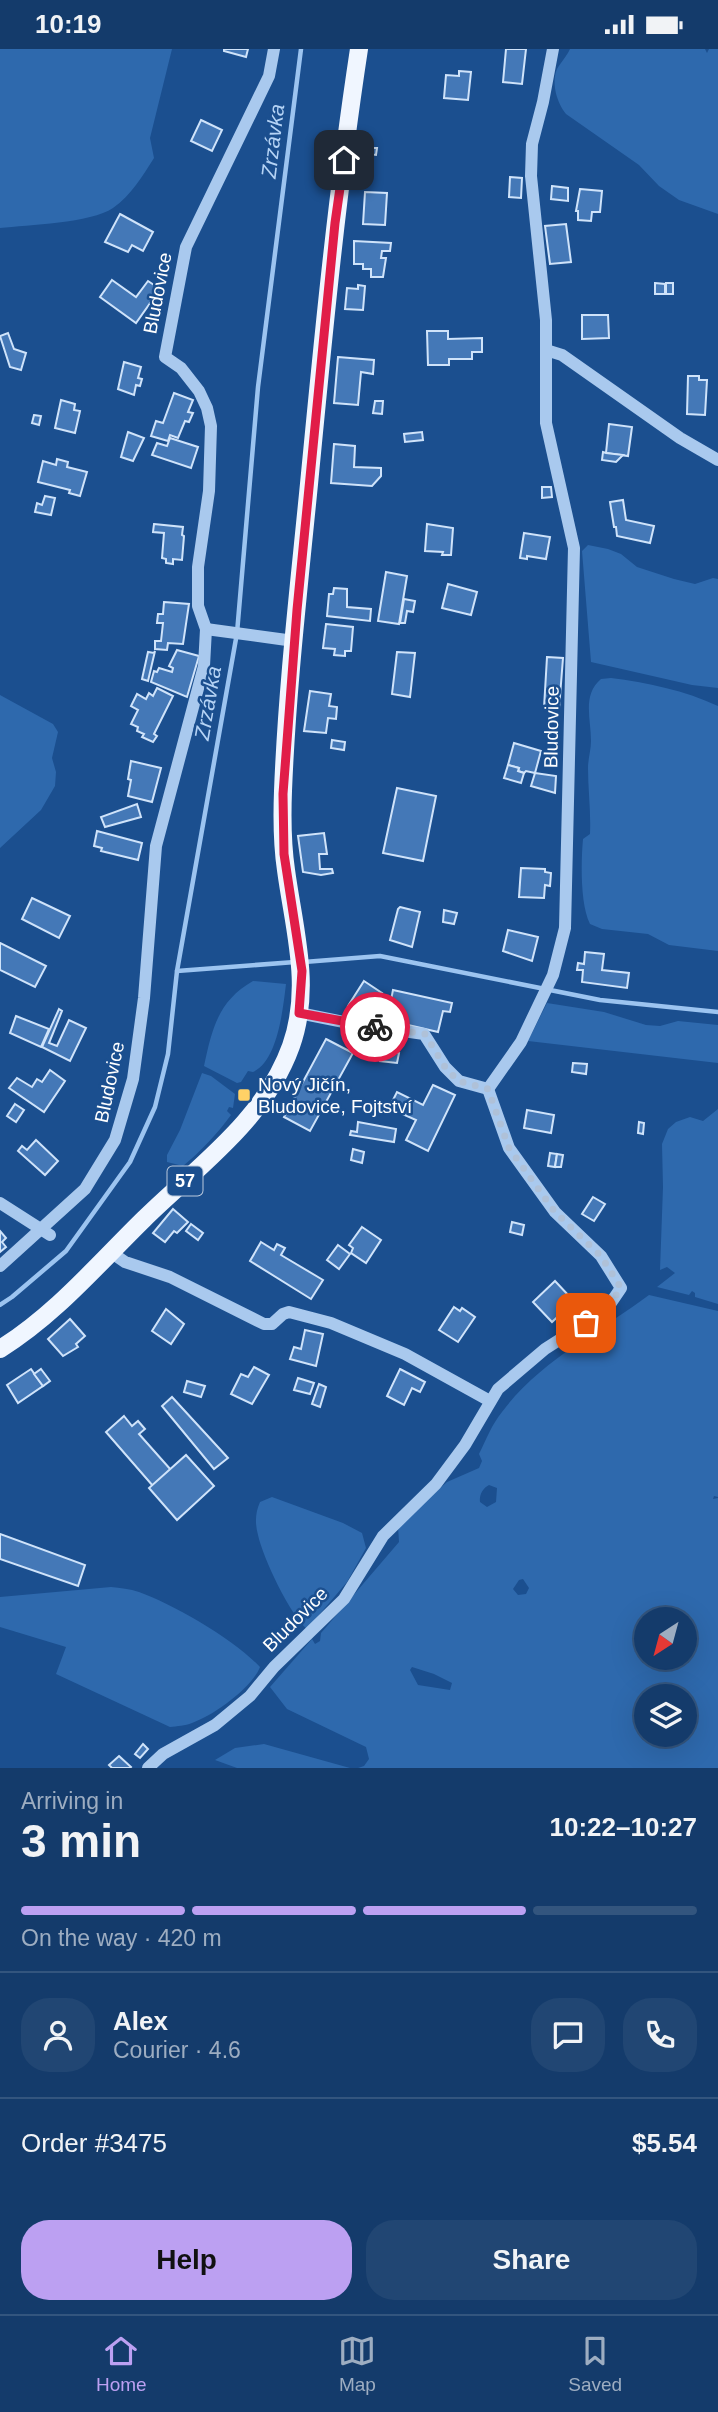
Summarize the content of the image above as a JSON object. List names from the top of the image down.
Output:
{
  "streets": {
    "main road": ["57"],
    "street": ["Bludovice"]
  },
  "water": ["Zrzávka"],
  "places": {
    "transit": ["Nový Jičín, Bludovice, Fojtství"]
  },
  "north": "bottom left",
  "page": {
    "status": "10:19",
    "heading": ["3 min", "Arriving in", "10:22–10:27"],
    "panel": [
      "Alex",
      "Courier · 4.6",
      "Order #3475",
      "$5.54"
    ],
    "bar": "On the way · 420 m",
    "buttons": ["Help", "Share"],
    "tabs": ["Home", "Map", "Saved"]
  }
}
